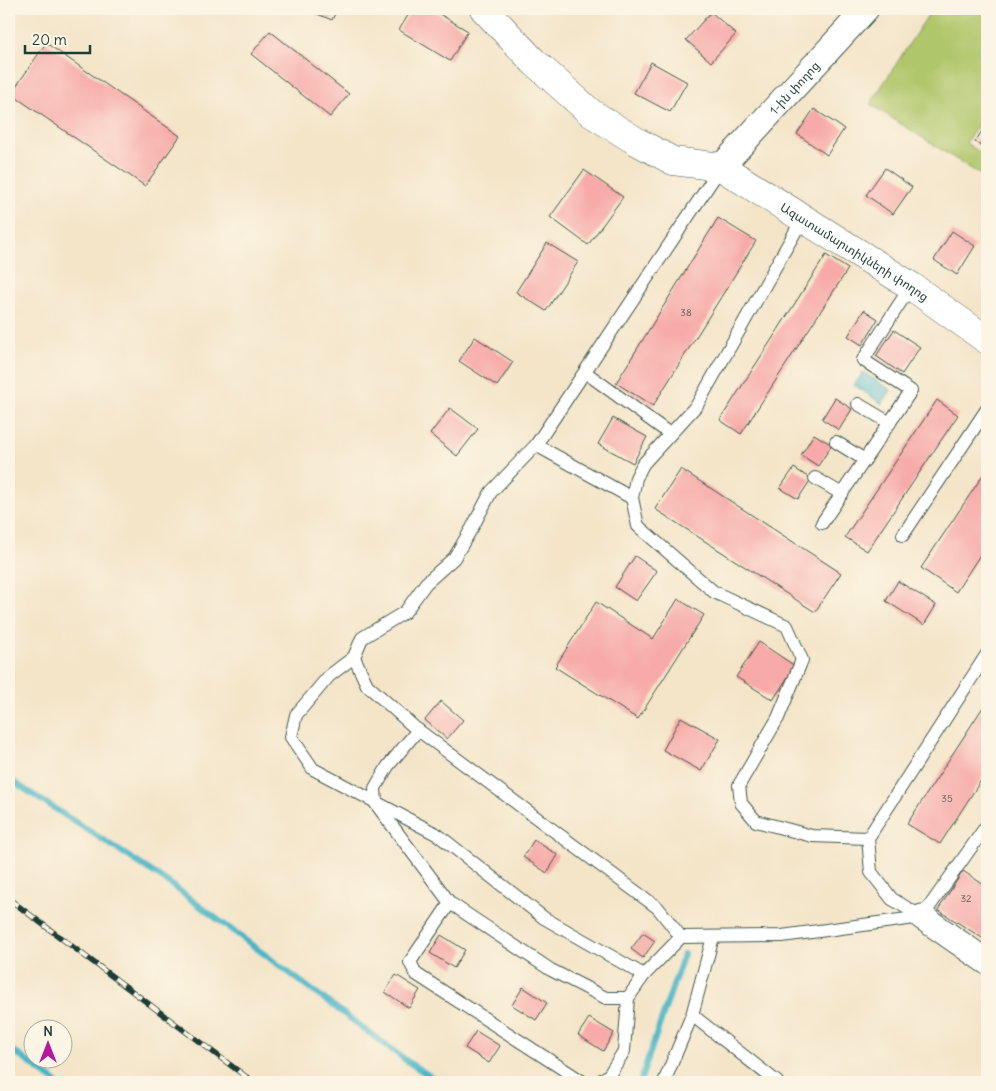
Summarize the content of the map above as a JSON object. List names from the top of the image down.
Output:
{
  "streets": {
    "street": ["1-ին փողոց", "Ազատամարտիկների փողոց"]
  },
  "crossings": [
    ["1-ին փողոց", "Ազատամարտիկների փողոց"]
  ],
  "house_numbers": ["38", "35", "32"],
  "scale_bar": "20 m",
  "north": "top"
}
